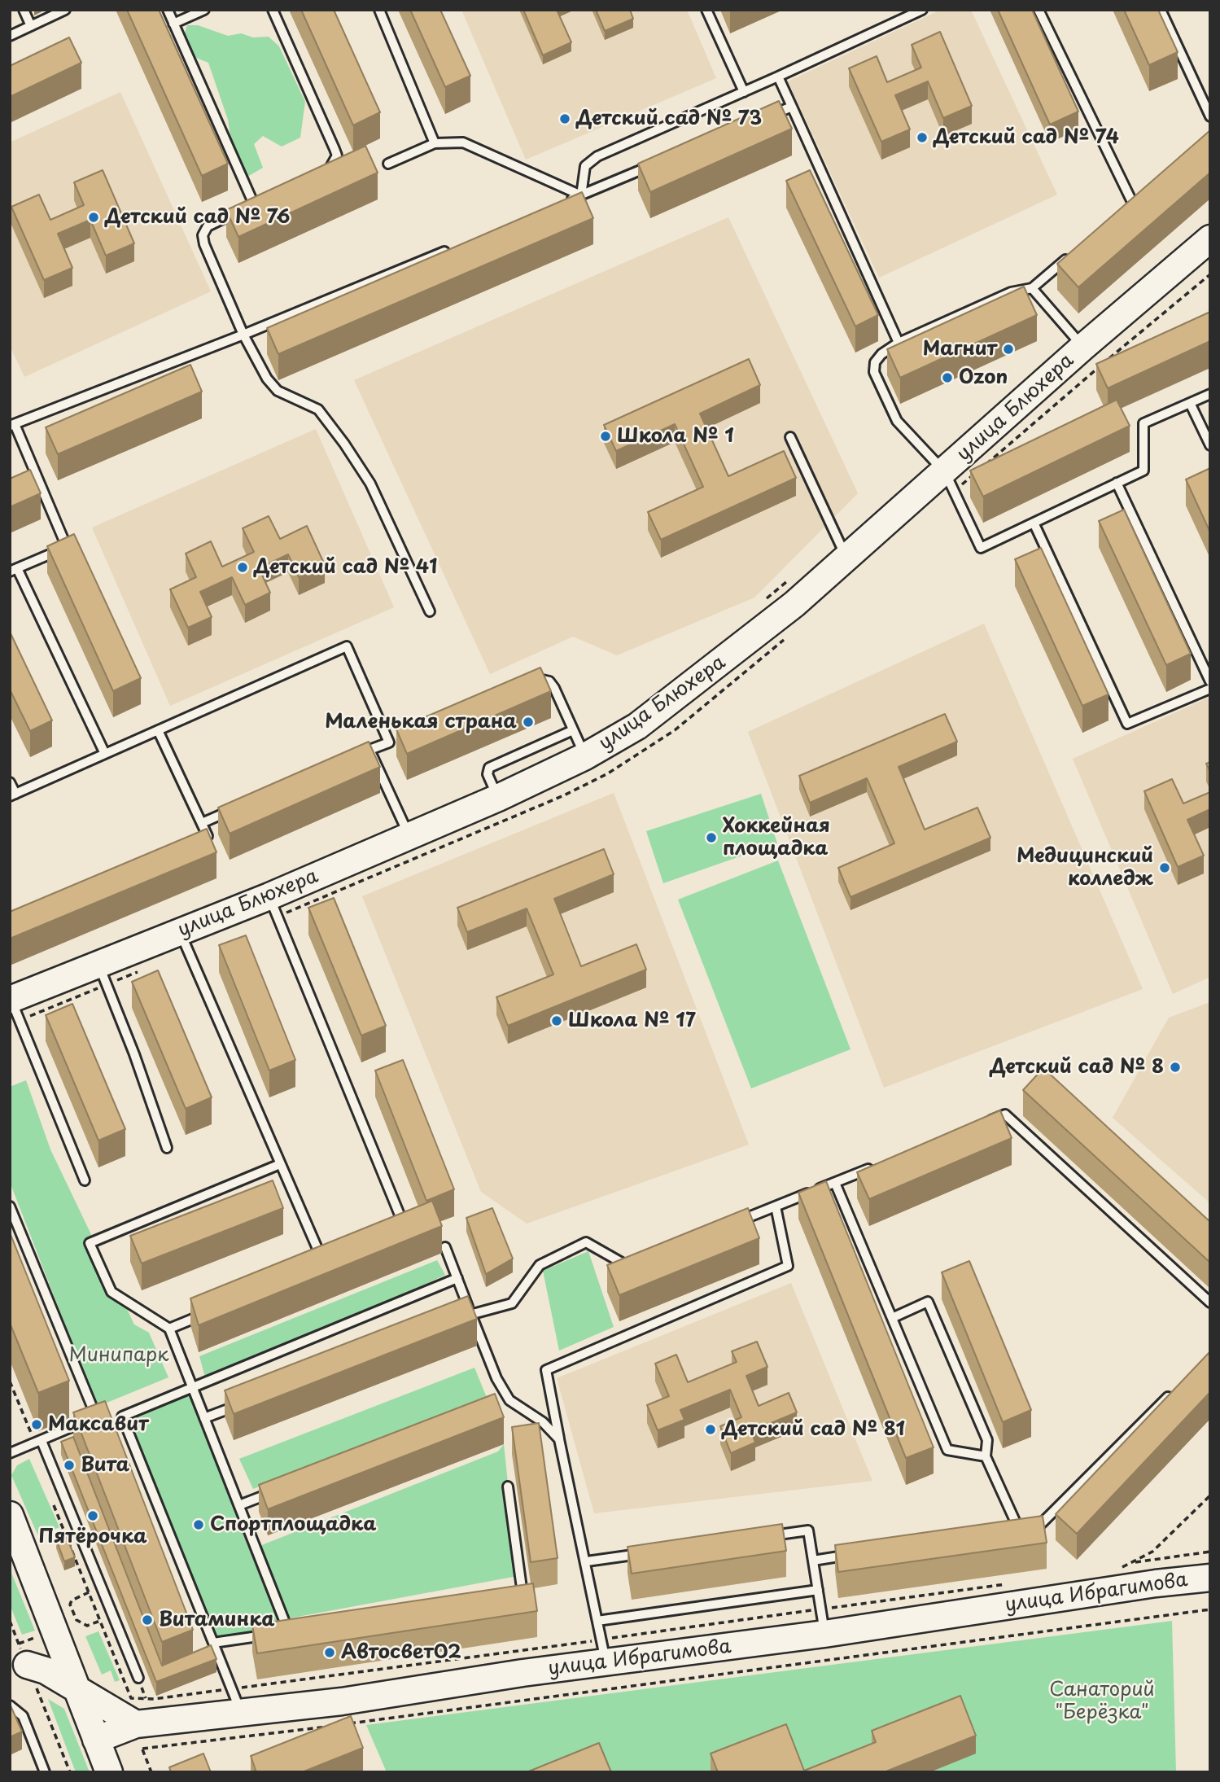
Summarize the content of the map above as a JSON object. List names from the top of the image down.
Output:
{
  "streets": {
    "street": ["улица Блюхера", "улица Ибрагимова"]
  },
  "parks": ["Минипарк", "Санаторий \"Берёзка\""],
  "places": [
    "Детский сад № 73",
    "Детский сад № 74",
    "Детский сад № 76",
    "Магнит",
    "Ozon",
    "Школа № 1",
    "Детский сад № 41",
    "Маленькая страна",
    "Хоккейная площадка",
    "Медицинский колледж",
    "Школа № 17",
    "Детский сад № 8",
    "Максавит",
    "Детский сад № 81",
    "Вита",
    "Пятёрочка",
    "Спортплощадка",
    "Витаминка",
    "Автосвет02"
  ]
}
